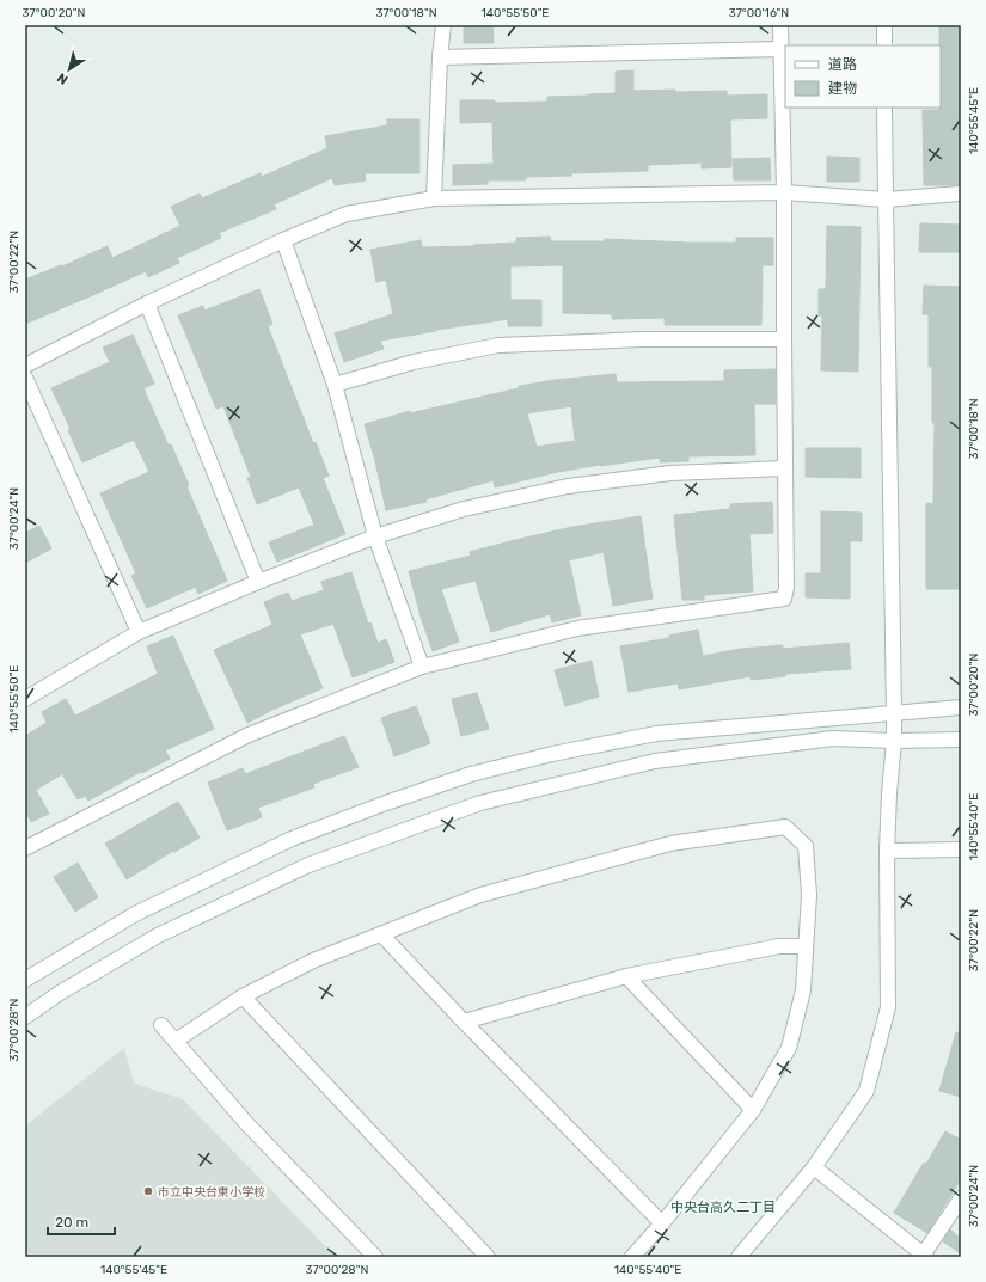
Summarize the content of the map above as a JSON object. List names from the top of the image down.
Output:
{
  "districts": ["中央台高久二丁目"],
  "places": ["市立中央台東小学校"],
  "legend": ["道路", "建物"],
  "scale_bar": "20 m",
  "north": "bottom left",
  "coordinates": [
    "37°00'20\"N",
    "37°00'18\"N",
    "140°55'50\"E",
    "37°00'16\"N",
    "140°55'45\"E",
    "37°00'22\"N",
    "37°00'24\"N",
    "140°55'40\"E",
    "37°00'28\"N"
  ]
}
